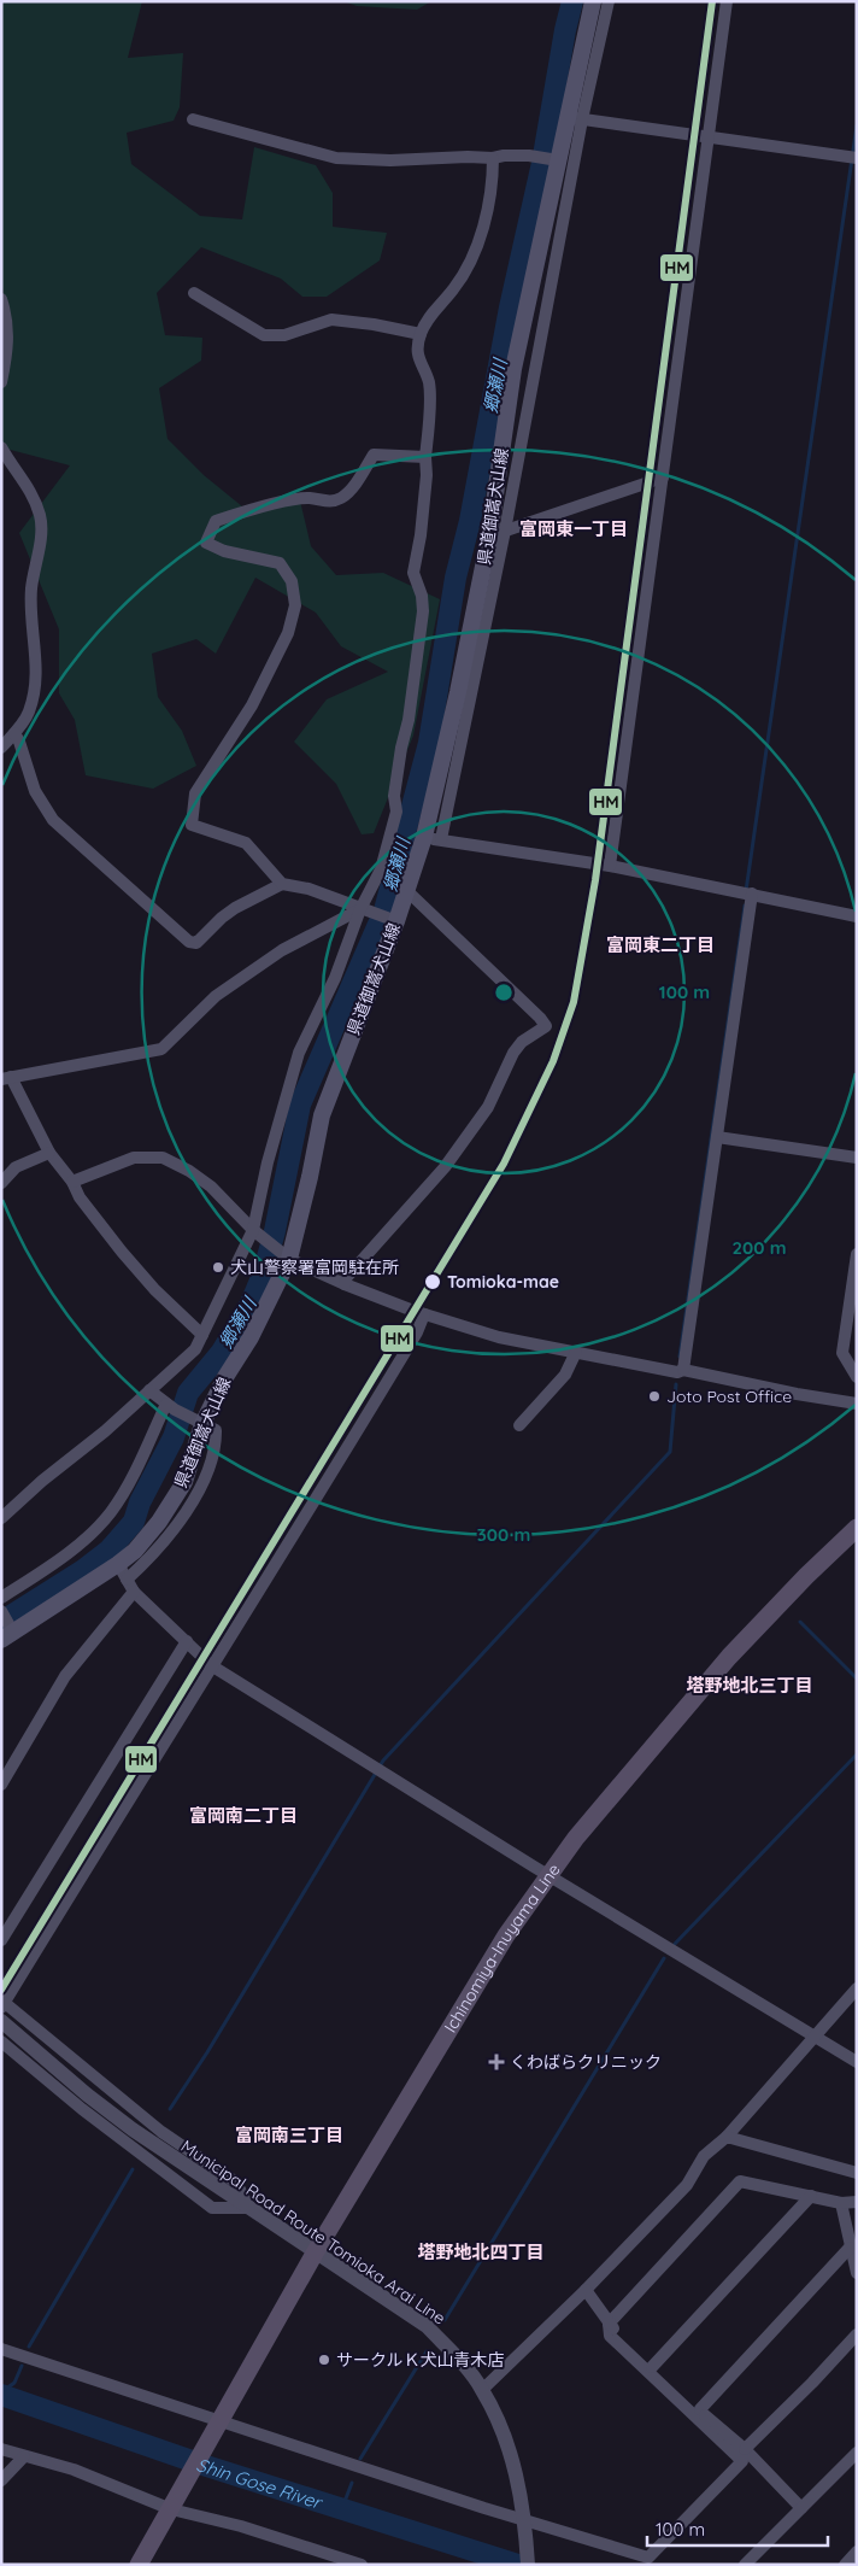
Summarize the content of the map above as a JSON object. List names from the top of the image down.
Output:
{
  "streets": {
    "main road": ["県道御嵩犬山線", "Ichinomiya-Inuyama Line"],
    "street": ["Municipal Road Route Tomioka Arai Line"]
  },
  "crossings": [
    ["Ichinomiya-Inuyama Line", "Municipal Road Route Tomioka Arai Line"]
  ],
  "districts": [
    "富岡東一丁目",
    "富岡東二丁目",
    "塔野地北三丁目",
    "富岡南二丁目",
    "富岡南三丁目",
    "塔野地北四丁目"
  ],
  "water": ["郷瀬川", "Shin Gose River"],
  "places": {
    "other": [
      "犬山警察署富岡駐在所",
      "Tomioka-mae",
      "Joto Post Office",
      "サークルＫ犬山青木店"
    ],
    "health": ["くわばらクリニック"]
  },
  "lines": ["transit line HM"],
  "scale_bar": "100 m",
  "rings": ["100 m", "200 m", "300 m"]
}
